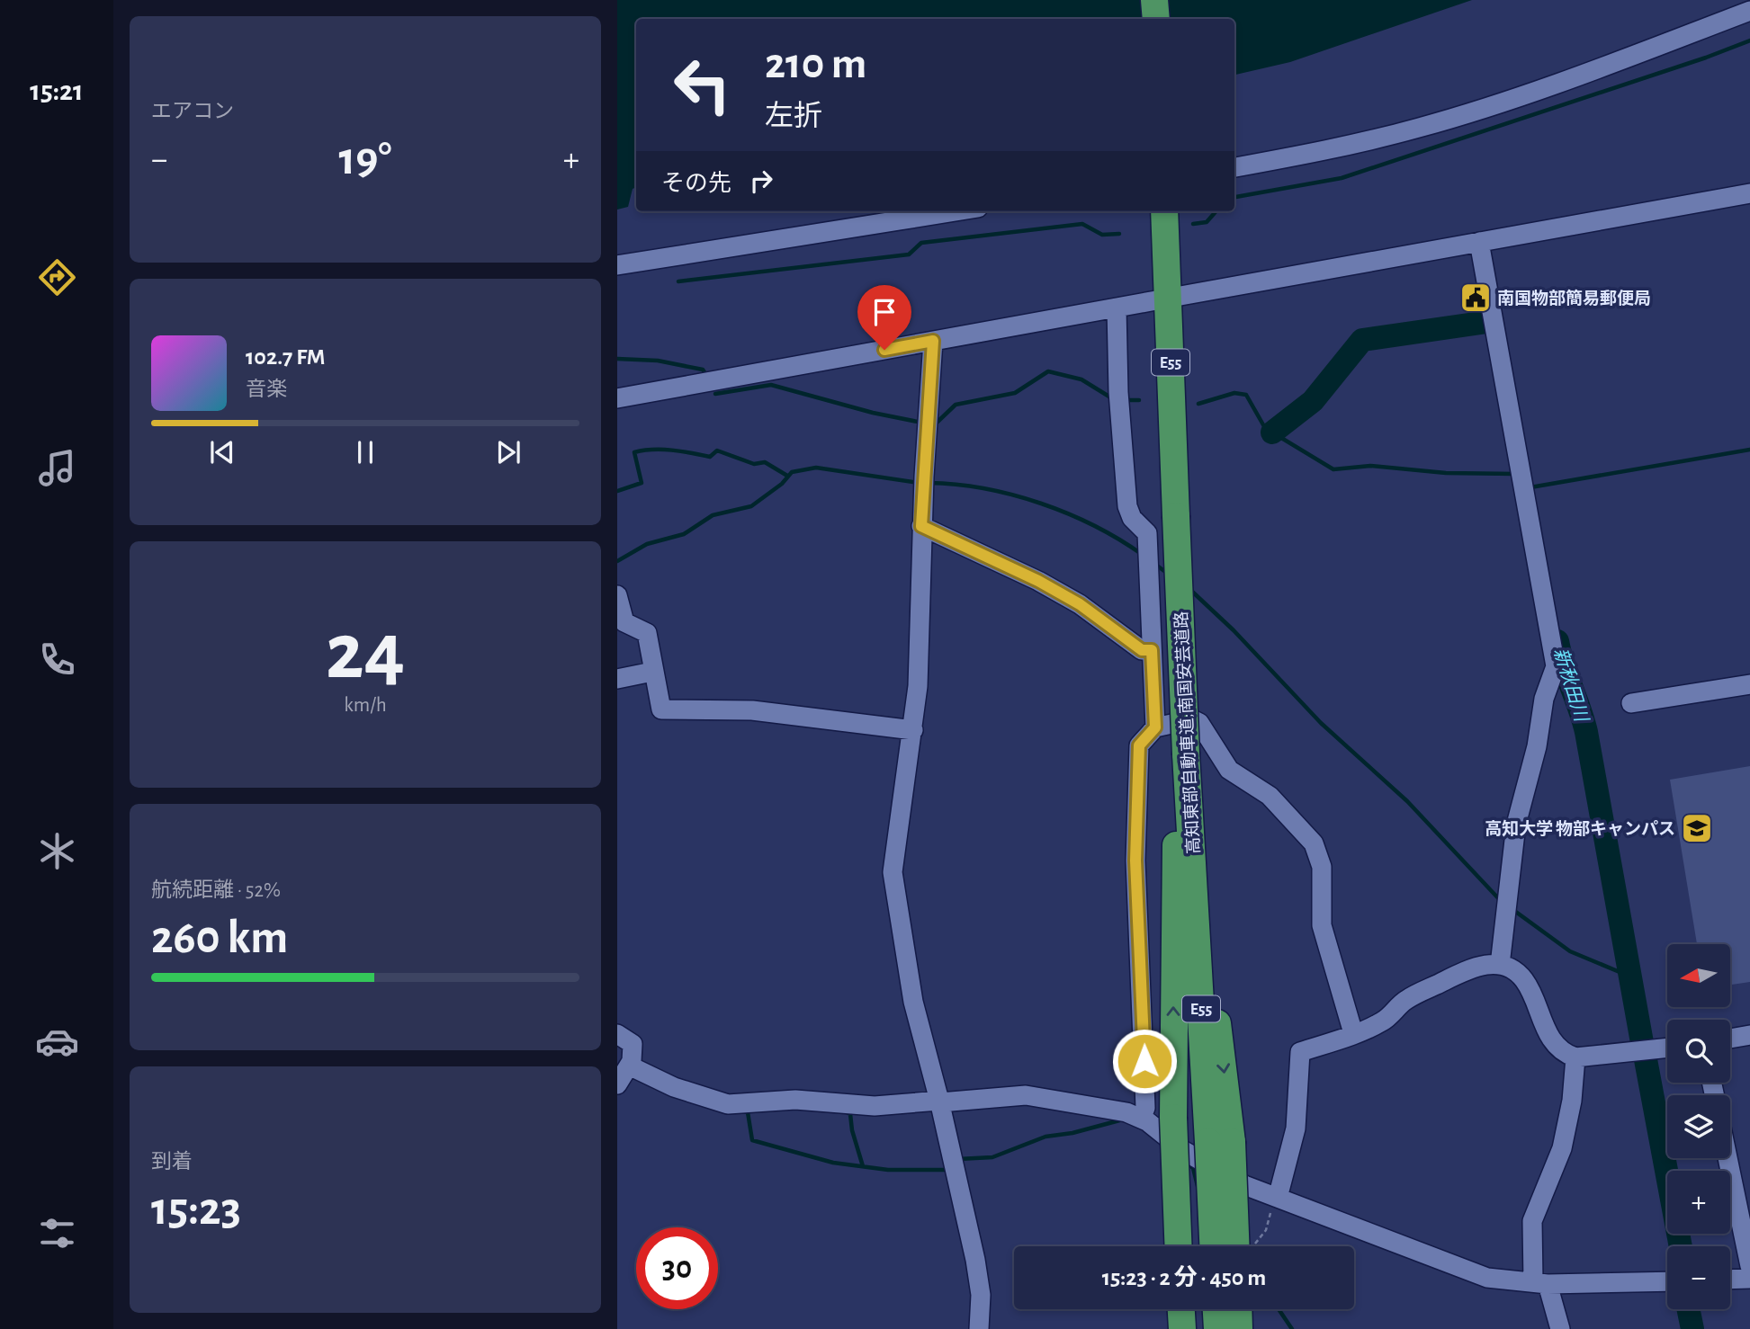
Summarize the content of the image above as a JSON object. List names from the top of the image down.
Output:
{
  "streets": {
    "highway": ["E55", "高知東部自動車道;南国安芸道路"]
  },
  "water": ["新秋田川"],
  "places": {
    "public building": ["南国物部簡易郵便局"],
    "school or university": ["高知大学 物部キャンパス"]
  },
  "north": "left",
  "page": {
    "tabs": "15:21",
    "tile": [
      "エアコン",
      ["24", "km/h"],
      ["航続距離 · 52%", "260 km"],
      ["到着", "15:23"]
    ],
    "turn": ["210 m", "左折"],
    "heat": ["−", "19°", "+"],
    "then": "その先",
    "song": ["102.7 FM", "音楽"],
    "map_buttons": ["+", "−"],
    "limit": "30",
    "trip": "15:23 · 2 分 · 450 m"
  }
}
